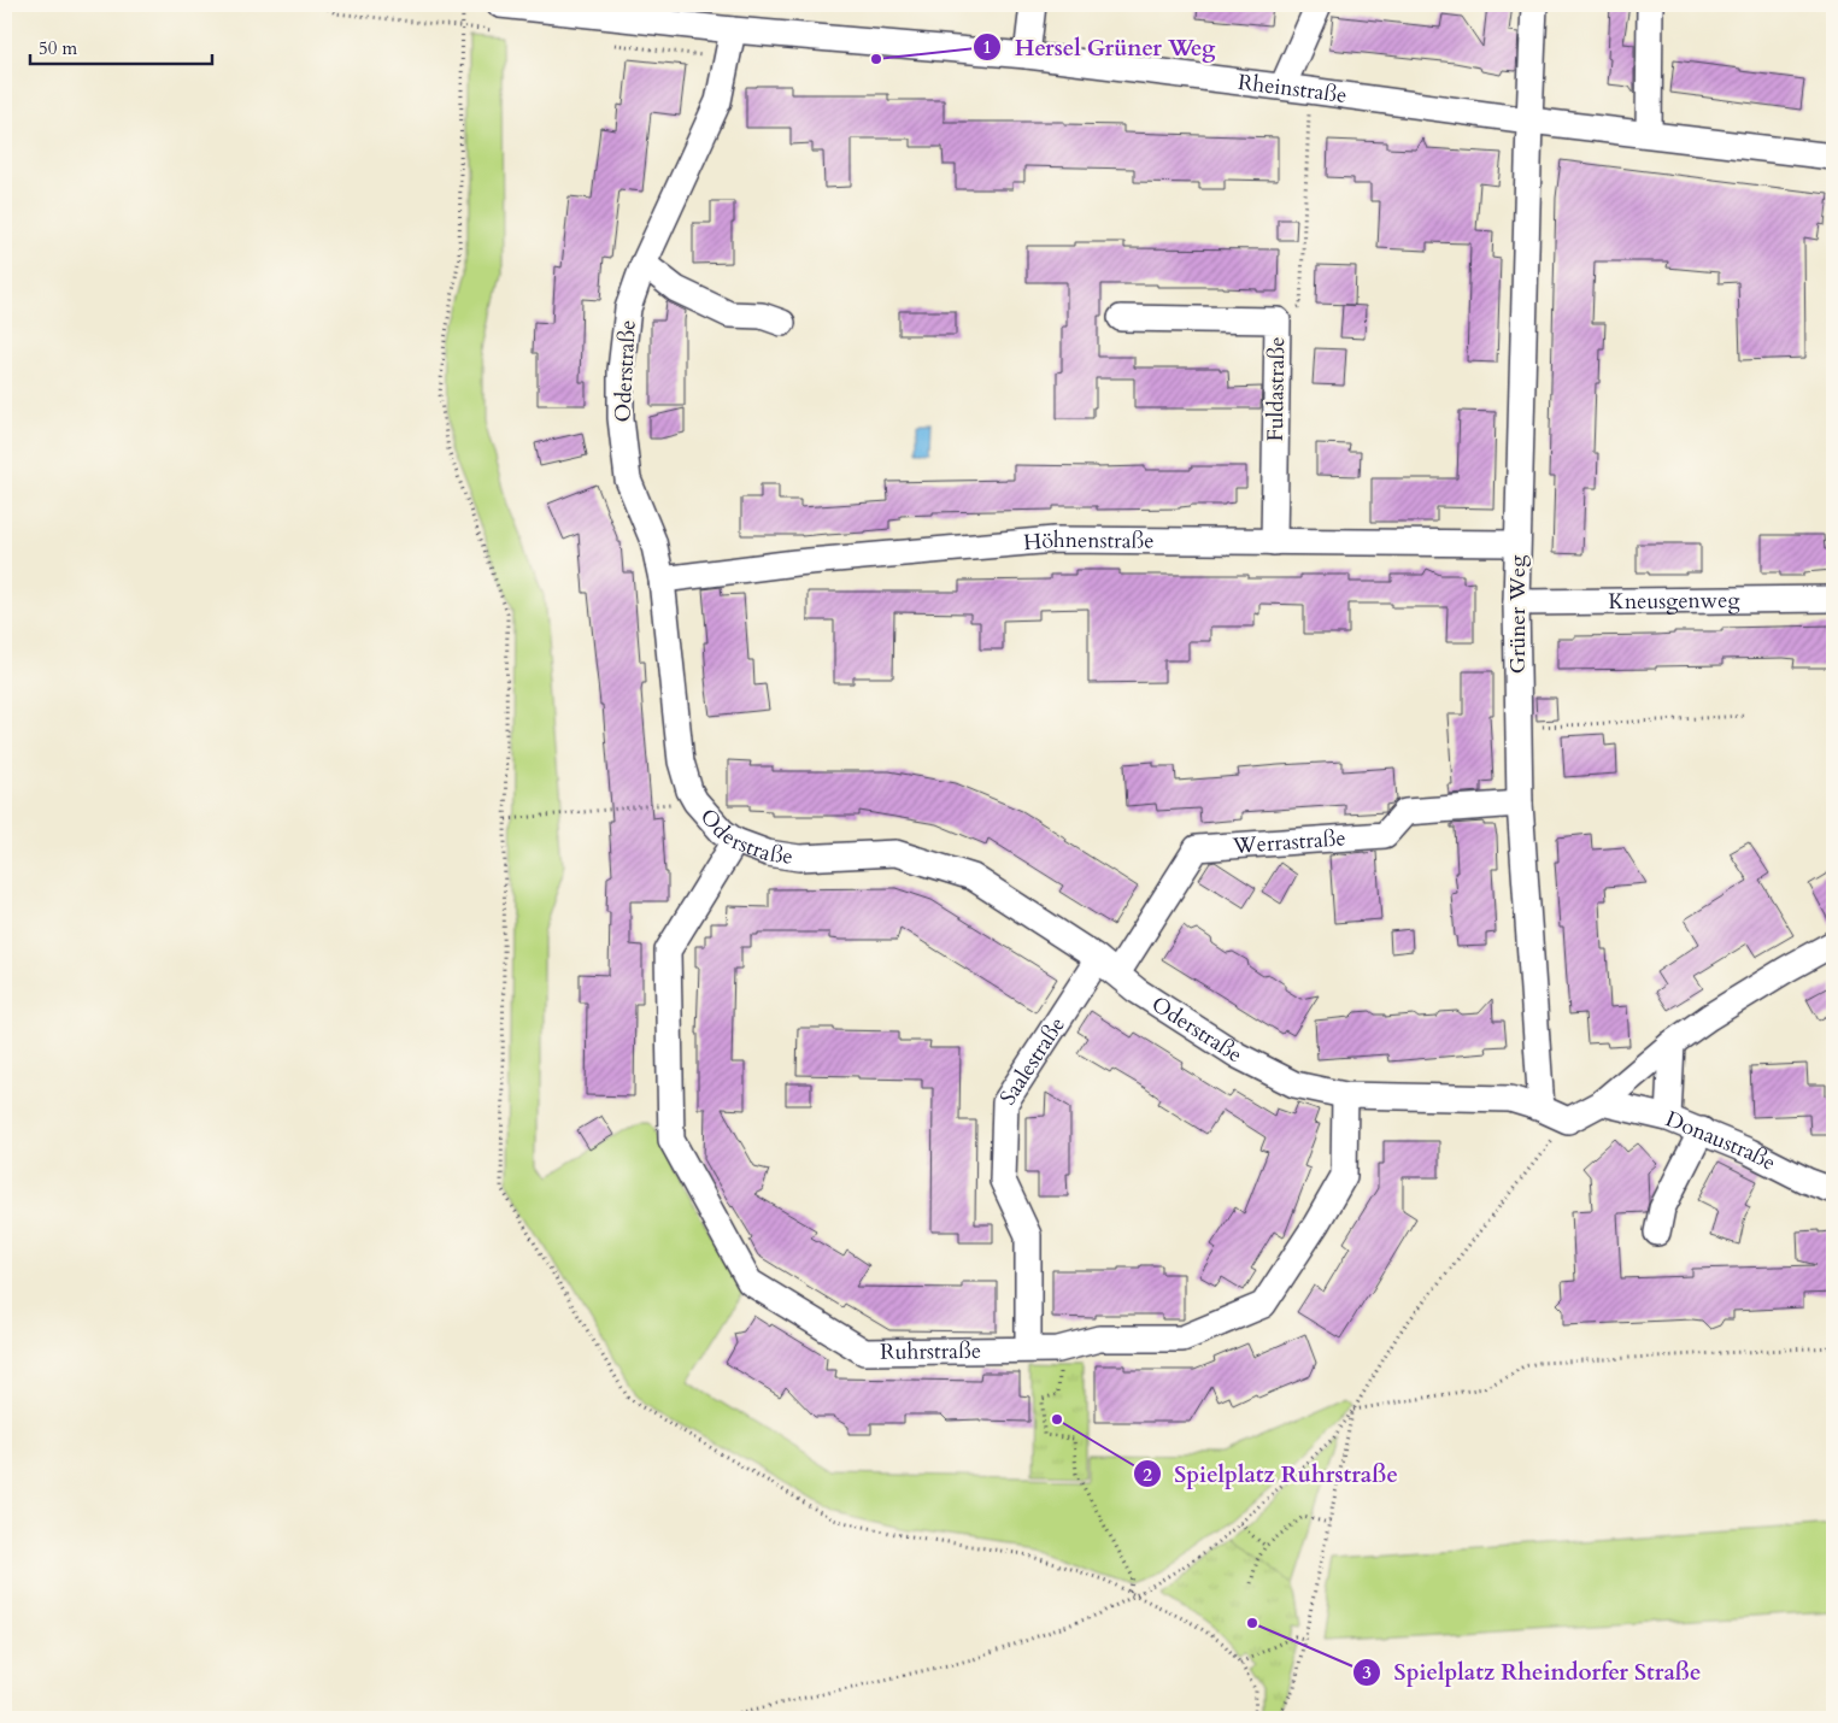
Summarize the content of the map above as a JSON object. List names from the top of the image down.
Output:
{
  "streets": {
    "street": [
      "Rheinstraße",
      "Oderstraße",
      "Fuldastraße",
      "Höhnenstraße",
      "Kneusgenweg",
      "Grüner Weg",
      "Werrastraße",
      "Saalestraße",
      "Donaustraße",
      "Ruhrstraße"
    ]
  },
  "crossings": [
    ["Rheinstraße", "Oderstraße"],
    ["Rheinstraße", "Grüner Weg"],
    ["Oderstraße", "Höhnenstraße"],
    ["Oderstraße", "Grüner Weg"],
    ["Oderstraße", "Werrastraße"],
    ["Oderstraße", "Saalestraße"],
    ["Oderstraße", "Ruhrstraße"],
    ["Fuldastraße", "Höhnenstraße"],
    ["Höhnenstraße", "Grüner Weg"],
    ["Kneusgenweg", "Grüner Weg"],
    ["Grüner Weg", "Werrastraße"],
    ["Werrastraße", "Saalestraße"],
    ["Saalestraße", "Ruhrstraße"]
  ],
  "places": ["Hersel Grüner Weg", "Spielplatz Ruhrstraße", "Spielplatz Rheindorfer Straße"],
  "scale_bar": "50 m"
}
